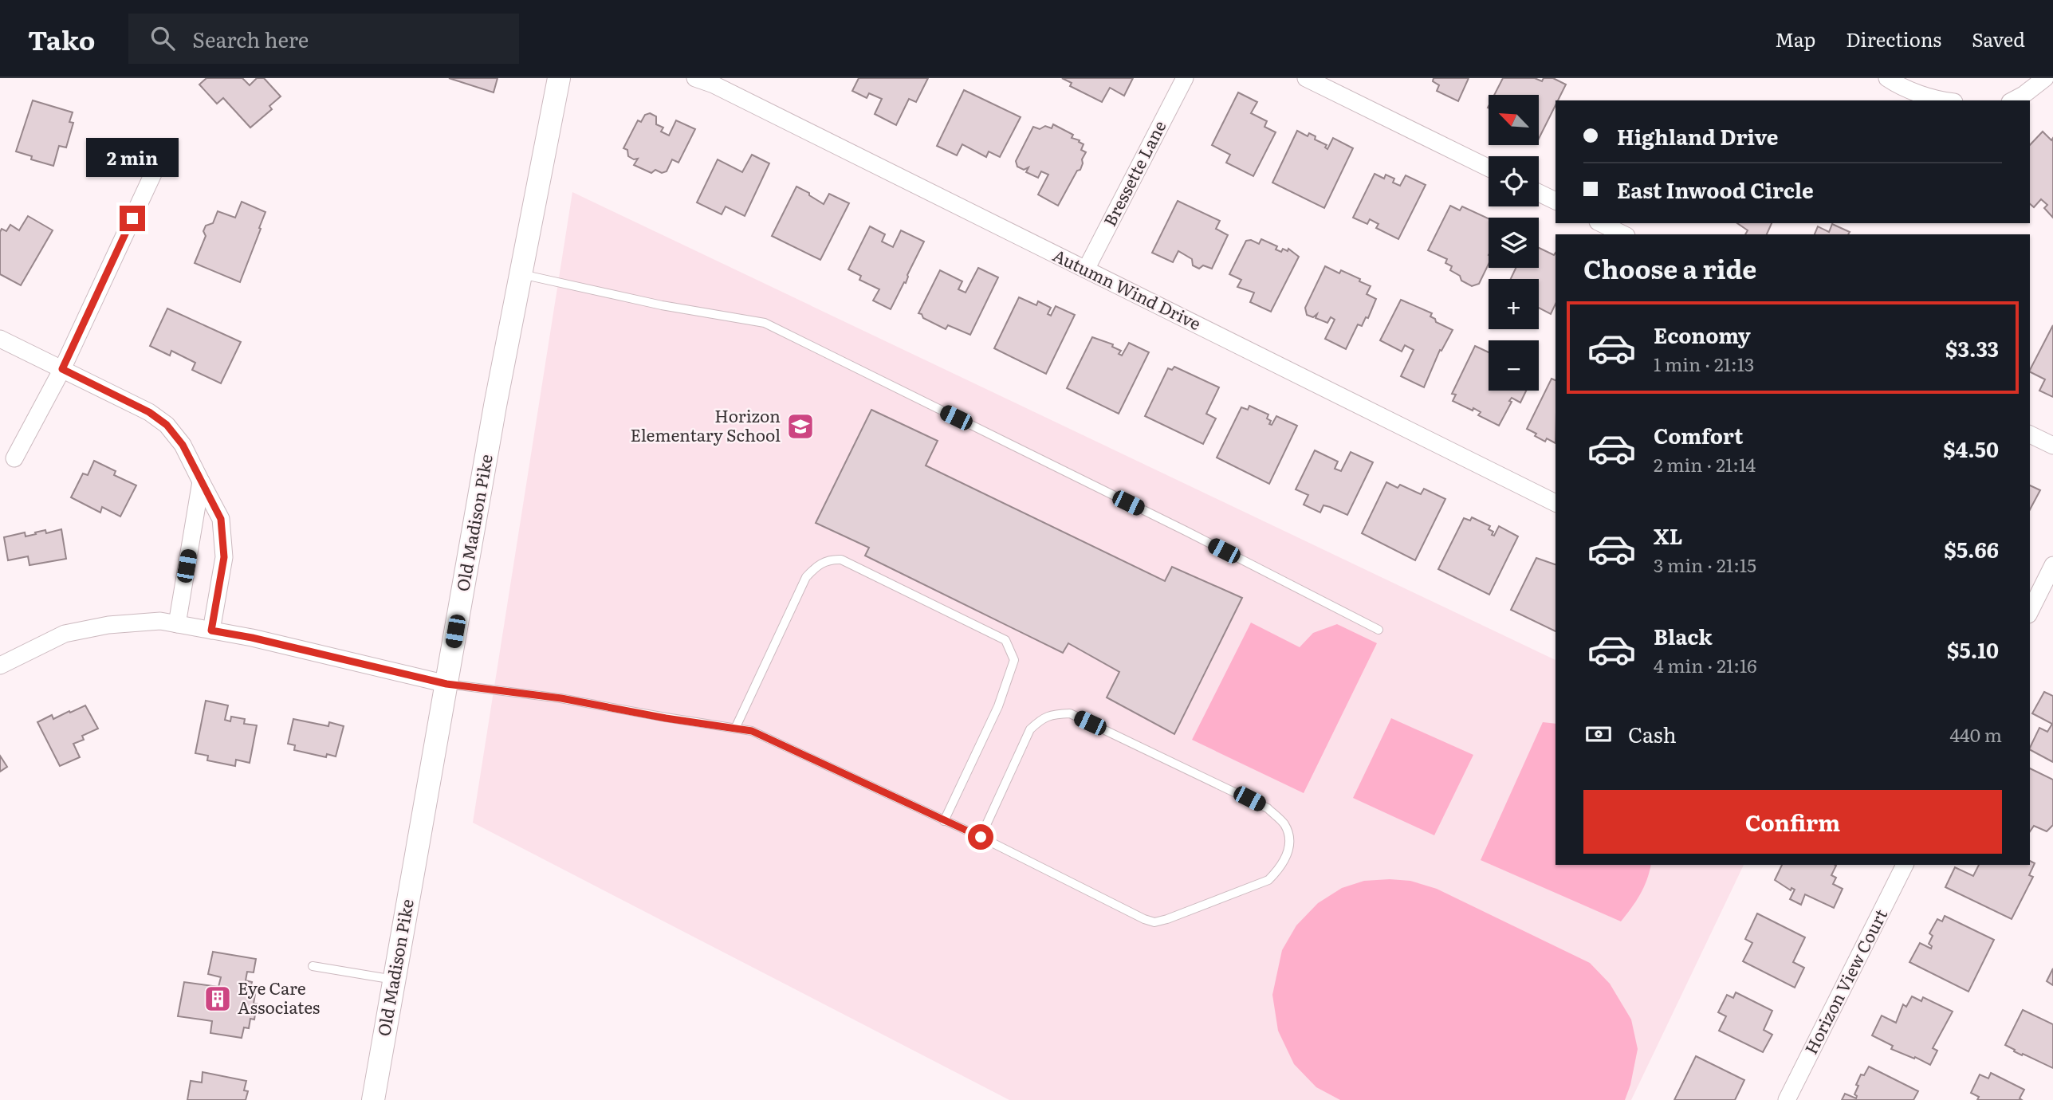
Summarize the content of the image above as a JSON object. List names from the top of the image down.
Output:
{
  "streets": {
    "main road": ["Old Madison Pike"],
    "street": ["Bressette Lane", "Autumn Wind Drive", "Horizon View Court"]
  },
  "crossings": [
    ["Bressette Lane", "Autumn Wind Drive"]
  ],
  "places": {
    "school or university": ["Horizon Elementary School"],
    "building": ["Eye Care Associates"]
  },
  "north": "top left",
  "page": {
    "header": "Tako",
    "search": "Search here",
    "nav": ["Map", "Directions", "Saved"],
    "map_buttons": ["+", "−"],
    "banner": ["Highland Drive", "East Inwood Circle"],
    "bubble": "2 min",
    "heading": "Choose a ride",
    "list": [
      {
        "name": "Economy",
        "note": "1 min · 21:13",
        "value": "$3.33"
      },
      {
        "name": "Comfort",
        "note": "2 min · 21:14",
        "value": "$4.50"
      },
      {
        "name": "XL",
        "note": "3 min · 21:15",
        "value": "$5.66"
      },
      {
        "name": "Black",
        "note": "4 min · 21:16",
        "value": "$5.10"
      }
    ],
    "pay": ["Cash", "440 m"],
    "buttons": "Confirm"
  }
}
